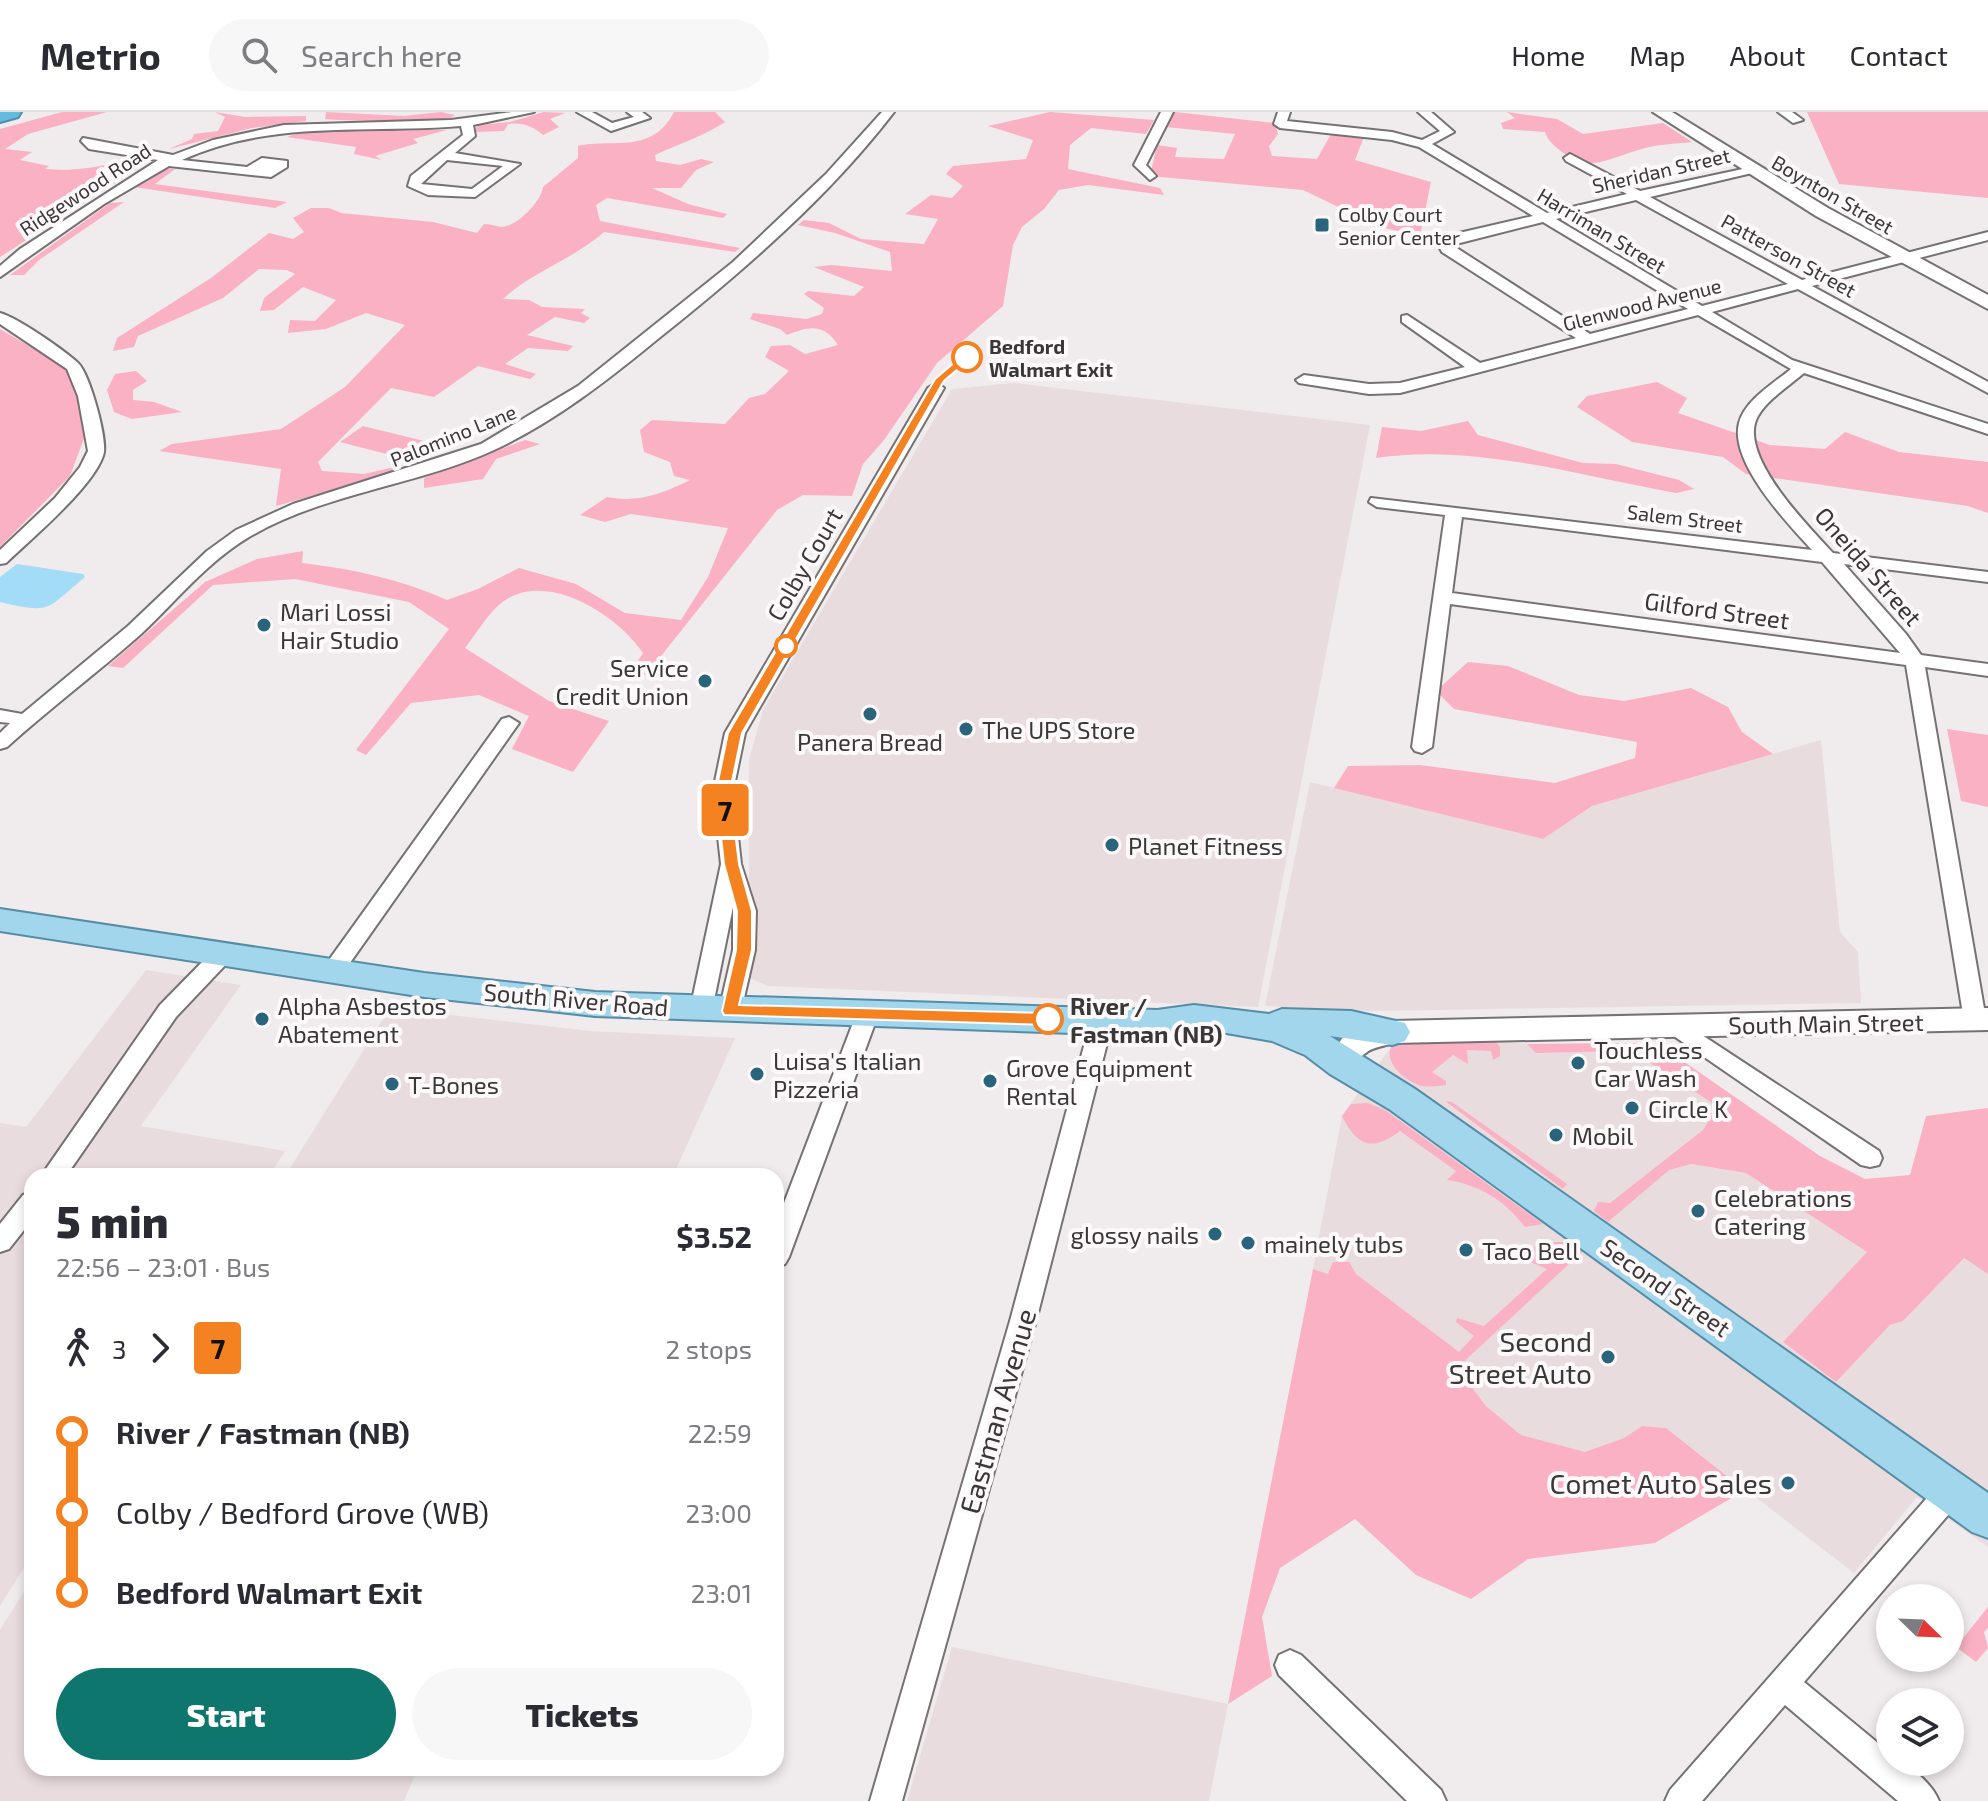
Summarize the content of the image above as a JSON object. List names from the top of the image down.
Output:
{
  "streets": {
    "main road": ["South River Road", "Second Street"],
    "street": [
      "Sheridan Street",
      "Ridgewood Road",
      "Boynton Street",
      "Harriman Street",
      "Patterson Street",
      "Glenwood Avenue",
      "Palomino Lane",
      "Salem Street",
      "Colby Court",
      "Oneida Street",
      "Gilford Street",
      "South Main Street",
      "Eastman Avenue"
    ]
  },
  "crossings": [
    ["Sheridan Street", "Boynton Street"],
    ["Sheridan Street", "Harriman Street"],
    ["Sheridan Street", "Patterson Street"],
    ["Sheridan Street", "Glenwood Avenue"],
    ["Boynton Street", "Glenwood Avenue"],
    ["Harriman Street", "Glenwood Avenue"],
    ["Harriman Street", "Oneida Street"],
    ["Patterson Street", "Glenwood Avenue"],
    ["Salem Street", "Oneida Street"],
    ["Colby Court", "South River Road"],
    ["Oneida Street", "Gilford Street"],
    ["Oneida Street", "South Main Street"],
    ["South River Road", "South Main Street"],
    ["South River Road", "Second Street"],
    ["South River Road", "Eastman Avenue"],
    ["South Main Street", "Second Street"]
  ],
  "places": {
    "transit": ["Colby Court Senior Center"],
    "other": [
      "Bedford Walmart Exit",
      "Mari Lossi Hair Studio",
      "Service Credit Union",
      "Panera Bread",
      "The UPS Store",
      "Planet Fitness",
      "Alpha Asbestos Abatement",
      "River / Fastman (NB)",
      "Touchless Car Wash",
      "Luisa's Italian Pizzeria",
      "Grove Equipment Rental",
      "T-Bones",
      "Circle K",
      "Mobil",
      "Celebrations Catering",
      "glossy nails",
      "mainely tubs",
      "Taco Bell",
      "Second Street Auto",
      "Comet Auto Sales"
    ]
  },
  "lines": ["bus line 7"],
  "north": "bottom right",
  "page": {
    "header": "Metrio",
    "search": "Search here",
    "nav": [
      "Home",
      "Map",
      "About",
      "Contact"
    ],
    "on_map": "7",
    "heading": ["5 min", "22:56 – 23:01 · Bus", "$3.52"],
    "legs": ["3", "7", "2 stops"],
    "list": [
      {
        "name": "River / Fastman (NB)",
        "value": "22:59"
      },
      {
        "name": "Colby / Bedford Grove (WB)",
        "value": "23:00"
      },
      {
        "name": "Bedford Walmart Exit",
        "value": "23:01"
      }
    ],
    "buttons": ["Start", "Tickets"]
  }
}
